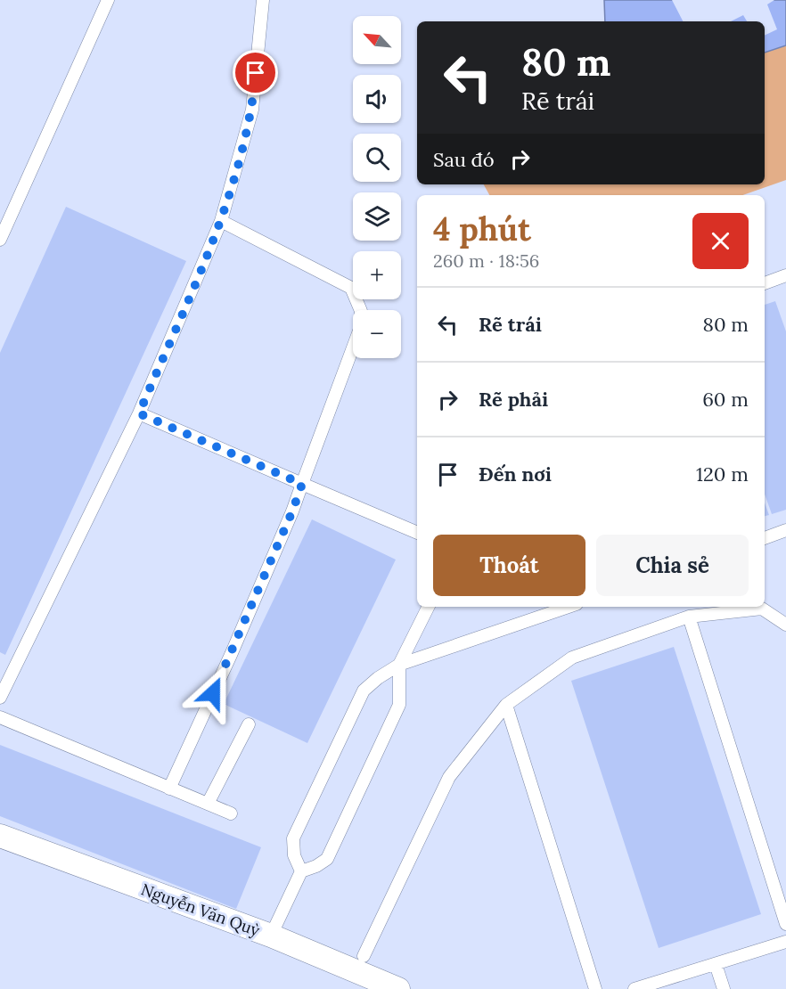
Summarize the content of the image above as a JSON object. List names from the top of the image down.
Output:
{
  "streets": {
    "street": ["Nguyễn Văn Quỳ"]
  },
  "north": "top left",
  "page": {
    "map_buttons": ["+", "−"],
    "turn": ["80 m", "Rẽ trái"],
    "then": "Sau đó",
    "heading": ["4 phút", "260 m · 18:56"],
    "list": [
      {
        "name": "Rẽ trái",
        "value": "80 m"
      },
      {
        "name": "Rẽ phải",
        "value": "60 m"
      },
      {
        "name": "Đến nơi",
        "value": "120 m"
      }
    ],
    "buttons": ["Thoát", "Chia sẻ"]
  }
}
